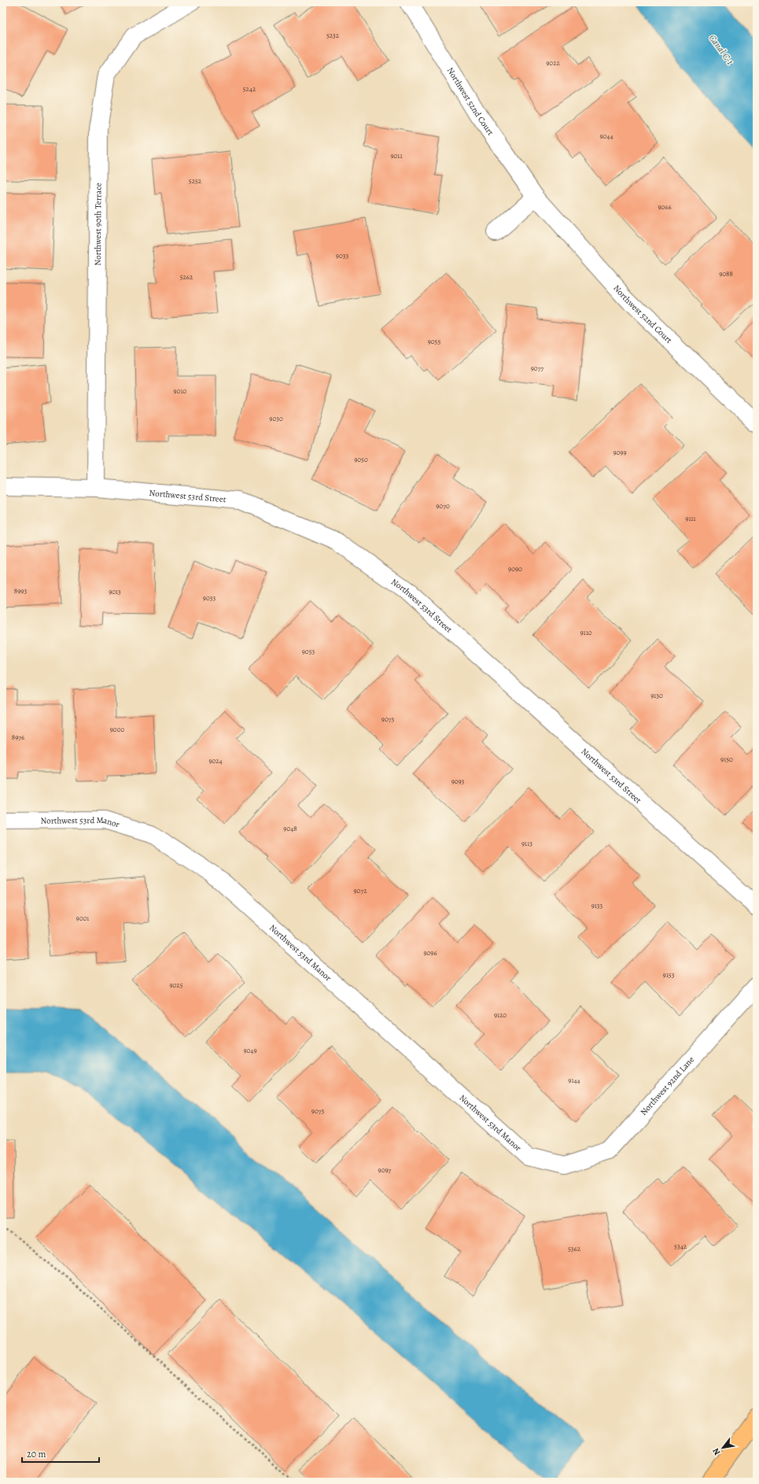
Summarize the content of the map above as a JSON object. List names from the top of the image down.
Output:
{
  "streets": {
    "street": [
      "Northwest 52nd Court",
      "Northwest 90th Terrace",
      "Northwest 53rd Street",
      "Northwest 53rd Manor",
      "Northwest 92nd Lane"
    ]
  },
  "crossings": [
    ["Northwest 90th Terrace", "Northwest 53rd Street"],
    ["Northwest 53rd Manor", "Northwest 92nd Lane"]
  ],
  "water": ["Canal C-1"],
  "house_numbers": [
    "5232",
    "9022",
    "5242",
    "9044",
    "9011",
    "5252",
    "9066",
    "9033",
    "9088",
    "5262",
    "9055",
    "9077",
    "9010",
    "9030",
    "9099",
    "9050",
    "9070",
    "9111",
    "9090",
    "8993",
    "9013",
    "9033",
    "9110",
    "9053",
    "9130",
    "9073",
    "9000",
    "8976",
    "9150",
    "9024",
    "9093",
    "9048",
    "9113",
    "9072",
    "9133",
    "9001",
    "9096",
    "9153",
    "9025",
    "9120",
    "9049",
    "9144",
    "9073",
    "9097",
    "5342",
    "5362"
  ],
  "scale_bar": "20 m",
  "north": "bottom left"
}
